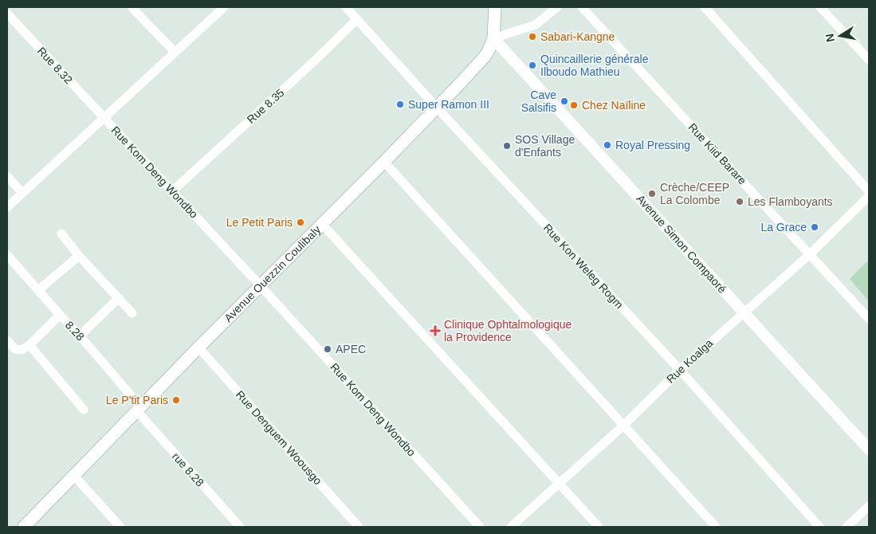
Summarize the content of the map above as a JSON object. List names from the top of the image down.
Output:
{
  "streets": {
    "main road": ["Avenue Ouezzin Coulibaly"],
    "street": [
      "Rue 8.32",
      "Rue 8.35",
      "Rue Kiid Barare",
      "Rue Kom Deng Wondbo",
      "Avenue Simon Compaoré",
      "Rue Kon Weleg Rogm",
      "8.28",
      "Rue Koalga",
      "Rue Denguem Woousgo",
      "rue 8.28"
    ]
  },
  "crossings": [
    ["Rue 8.32", "Rue Kom Deng Wondbo"],
    ["Rue 8.35", "Rue Kom Deng Wondbo"],
    ["Rue 8.35", "Rue Kon Weleg Rogm"],
    ["Rue Kiid Barare", "Rue Koalga"],
    ["Rue Kom Deng Wondbo", "Avenue Ouezzin Coulibaly"],
    ["Avenue Simon Compaoré", "Avenue Ouezzin Coulibaly"],
    ["Avenue Simon Compaoré", "Rue Koalga"],
    ["Rue Kon Weleg Rogm", "Avenue Ouezzin Coulibaly"],
    ["Rue Kon Weleg Rogm", "Rue Koalga"],
    ["Avenue Ouezzin Coulibaly", "8.28"],
    ["Avenue Ouezzin Coulibaly", "Rue Denguem Woousgo"],
    ["Avenue Ouezzin Coulibaly", "rue 8.28"],
    ["8.28", "rue 8.28"]
  ],
  "places": {
    "other": [
      "Sabari-Kangne",
      "Quincaillerie générale Ilboudo Mathieu",
      "Cave Salsifis",
      "Super Ramon III",
      "Chez Naïline",
      "Royal Pressing",
      "SOS Village d'Enfants",
      "Crèche/CEEP La Colombe",
      "Les Flamboyants",
      "Le Petit Paris",
      "La Grace",
      "APEC",
      "Le P'tit Paris"
    ],
    "health": ["Clinique Ophtalmologique la Providence"]
  },
  "north": "left"
}
